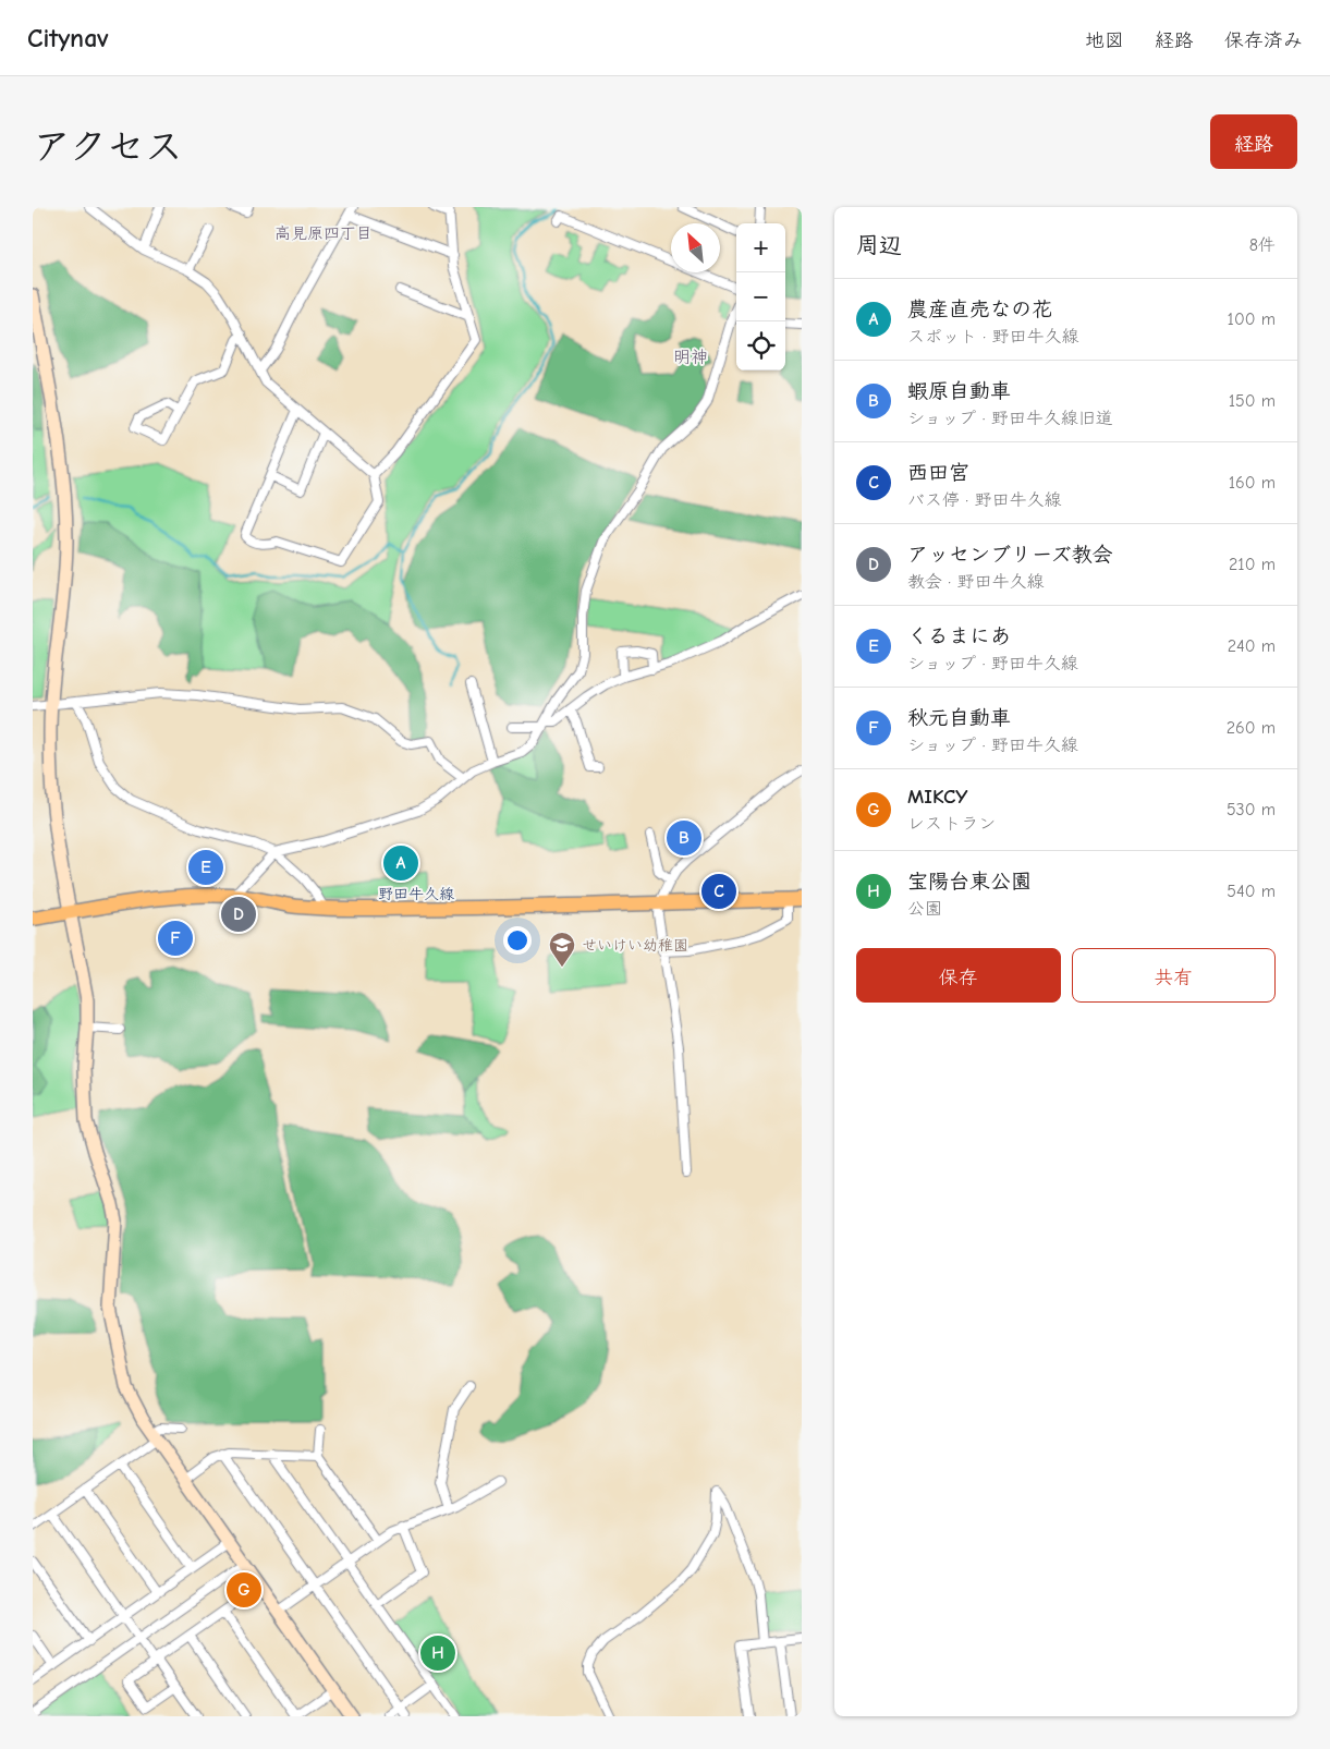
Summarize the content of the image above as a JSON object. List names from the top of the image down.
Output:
{
  "streets": {
    "main road": ["野田牛久線"]
  },
  "districts": ["高見原四丁目", "明神"],
  "places": {
    "school or university": ["せいけい幼稚園"]
  },
  "north": "top left",
  "page": {
    "header": "Citynav",
    "nav": ["地図", "経路", "保存済み"],
    "title": "アクセス",
    "buttons": [
      "経路",
      ["保存", "共有"]
    ],
    "heading": ["周辺", "8件"],
    "map_buttons": ["+", "−"],
    "list": [
      {
        "mark": "A",
        "name": "農産直売なの花",
        "note": "スポット · 野田牛久線",
        "value": "100 m"
      },
      {
        "mark": "B",
        "name": "蝦原自動車",
        "note": "ショップ · 野田牛久線旧道",
        "value": "150 m"
      },
      {
        "mark": "C",
        "name": "西田宮",
        "note": "バス停 · 野田牛久線",
        "value": "160 m"
      },
      {
        "mark": "D",
        "name": "アッセンブリーズ教会",
        "note": "教会 · 野田牛久線",
        "value": "210 m"
      },
      {
        "mark": "E",
        "name": "くるまにあ",
        "note": "ショップ · 野田牛久線",
        "value": "240 m"
      },
      {
        "mark": "F",
        "name": "秋元自動車",
        "note": "ショップ · 野田牛久線",
        "value": "260 m"
      },
      {
        "mark": "G",
        "name": "MIKCY",
        "note": "レストラン",
        "value": "530 m"
      },
      {
        "mark": "H",
        "name": "宝陽台東公園",
        "note": "公園",
        "value": "540 m"
      }
    ],
    "pins": [
      "B",
      "A",
      "E",
      "C",
      "D",
      "F",
      "G",
      "H"
    ]
  }
}
